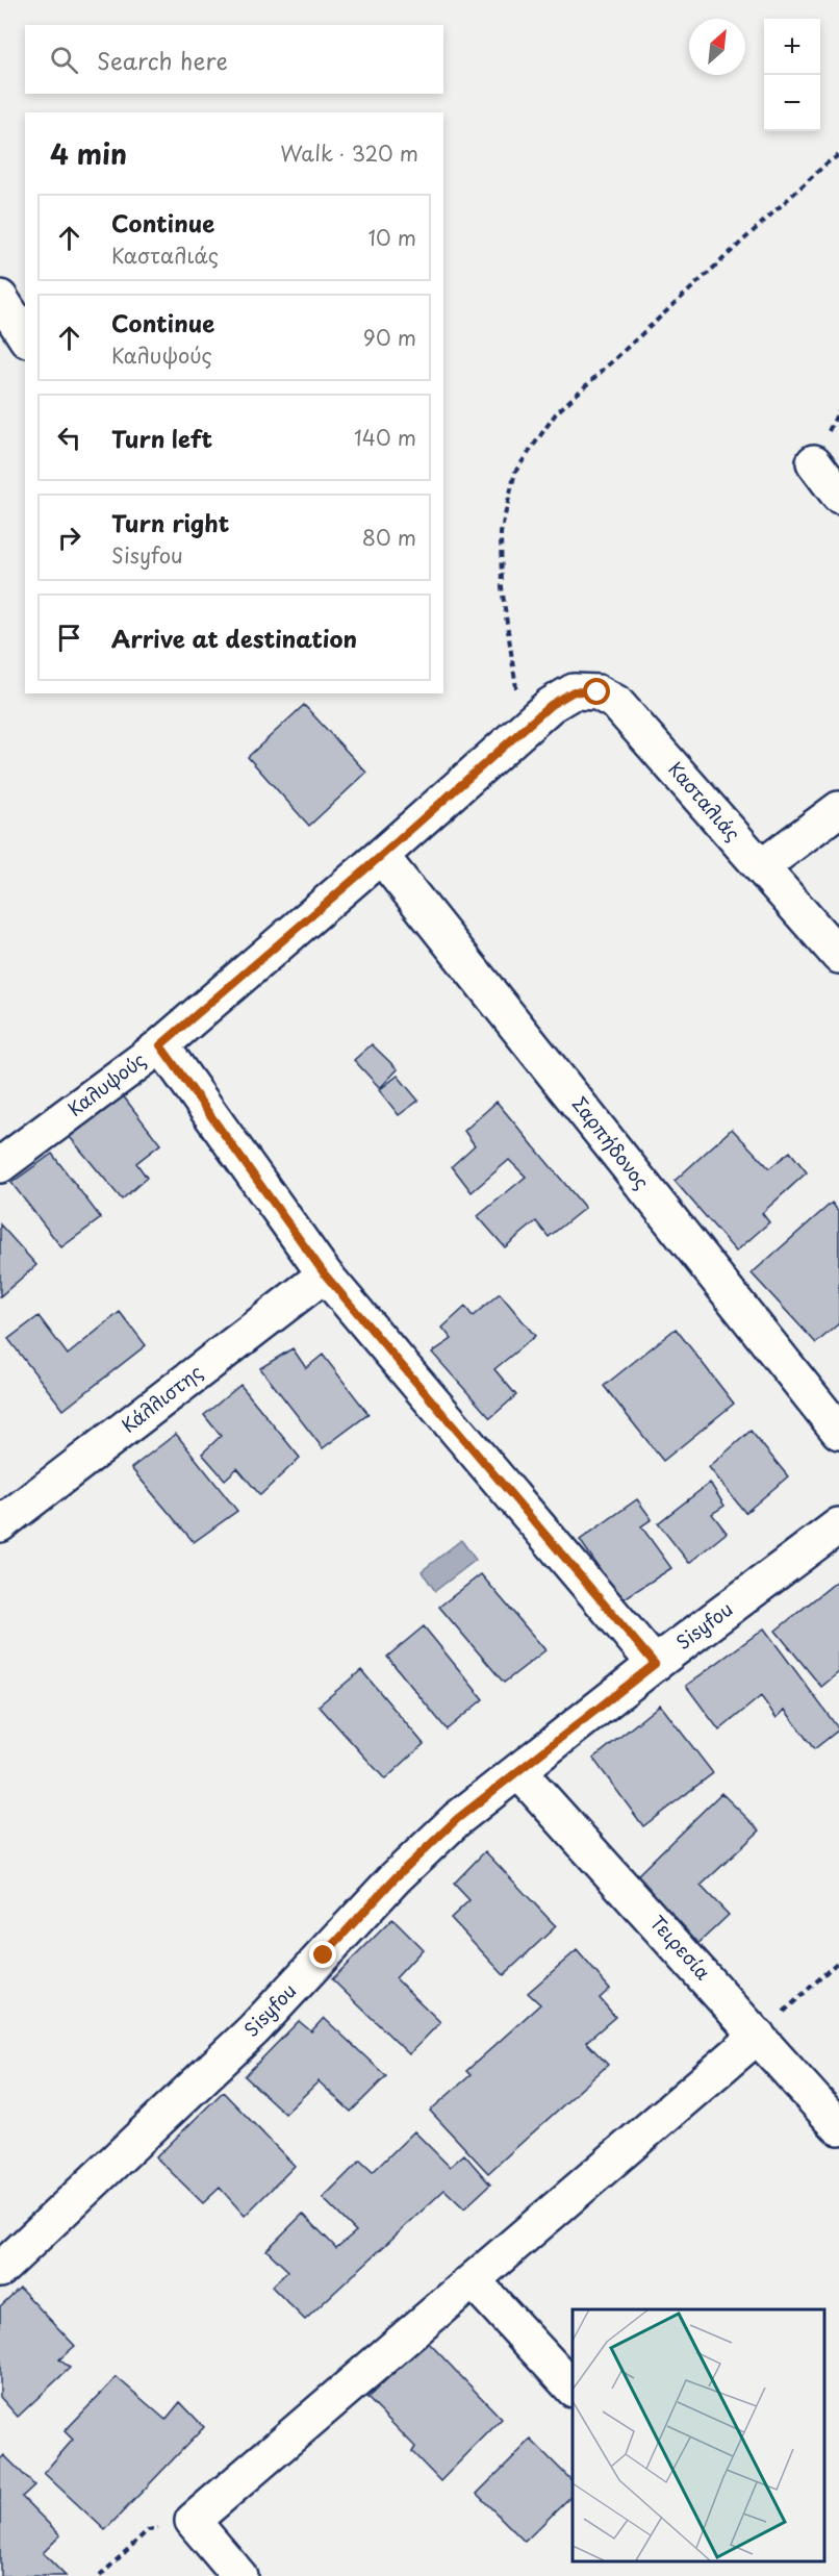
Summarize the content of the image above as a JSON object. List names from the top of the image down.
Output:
{
  "streets": {
    "street": [
      "Κασταλιάς",
      "Καλυψούς",
      "Σαρπήδονος",
      "Κάλλιστης",
      "Sisyfou",
      "Τειρεσία"
    ]
  },
  "crossings": [
    ["Κασταλιάς", "Καλυψούς"],
    ["Καλυψούς", "Σαρπήδονος"],
    ["Sisyfou", "Τειρεσία"]
  ],
  "north": "top right",
  "page": {
    "map_buttons": ["+", "−"],
    "search": "Search here",
    "heading": ["4 min", "Walk · 320 m"],
    "list": [
      ["Continue", "Κασταλιάς", "10 m"],
      ["Continue", "Καλυψούς", "90 m"],
      ["Turn left", "140 m"],
      ["Turn right", "Sisyfou", "80 m"],
      "Arrive at destination"
    ]
  }
}
